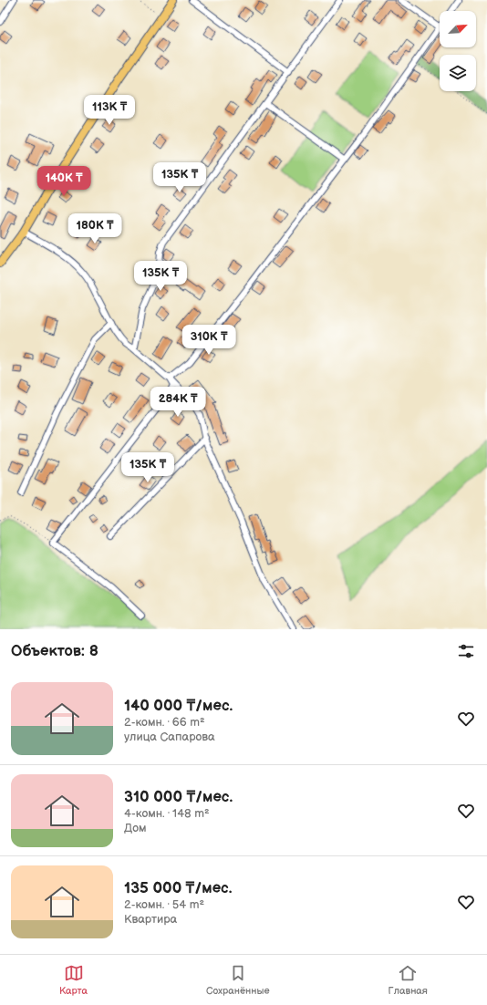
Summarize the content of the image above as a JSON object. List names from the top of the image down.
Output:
{
  "north": "top right",
  "page": {
    "price": [
      "113K ₸",
      "135K ₸",
      "140K ₸",
      "180K ₸",
      "135K ₸",
      "310K ₸",
      "284K ₸",
      "135K ₸"
    ],
    "heading": "Объектов: 8",
    "list": [
      {
        "name": "140 000 ₸/мес.",
        "note": "2-комн. · 66 m² · улица Сапарова"
      },
      {
        "name": "310 000 ₸/мес.",
        "note": "4-комн. · 148 m² · Дом"
      },
      {
        "name": "135 000 ₸/мес.",
        "note": "2-комн. · 54 m² · Квартира"
      }
    ],
    "tabs": ["Карта", "Сохранённые", "Главная"]
  }
}
